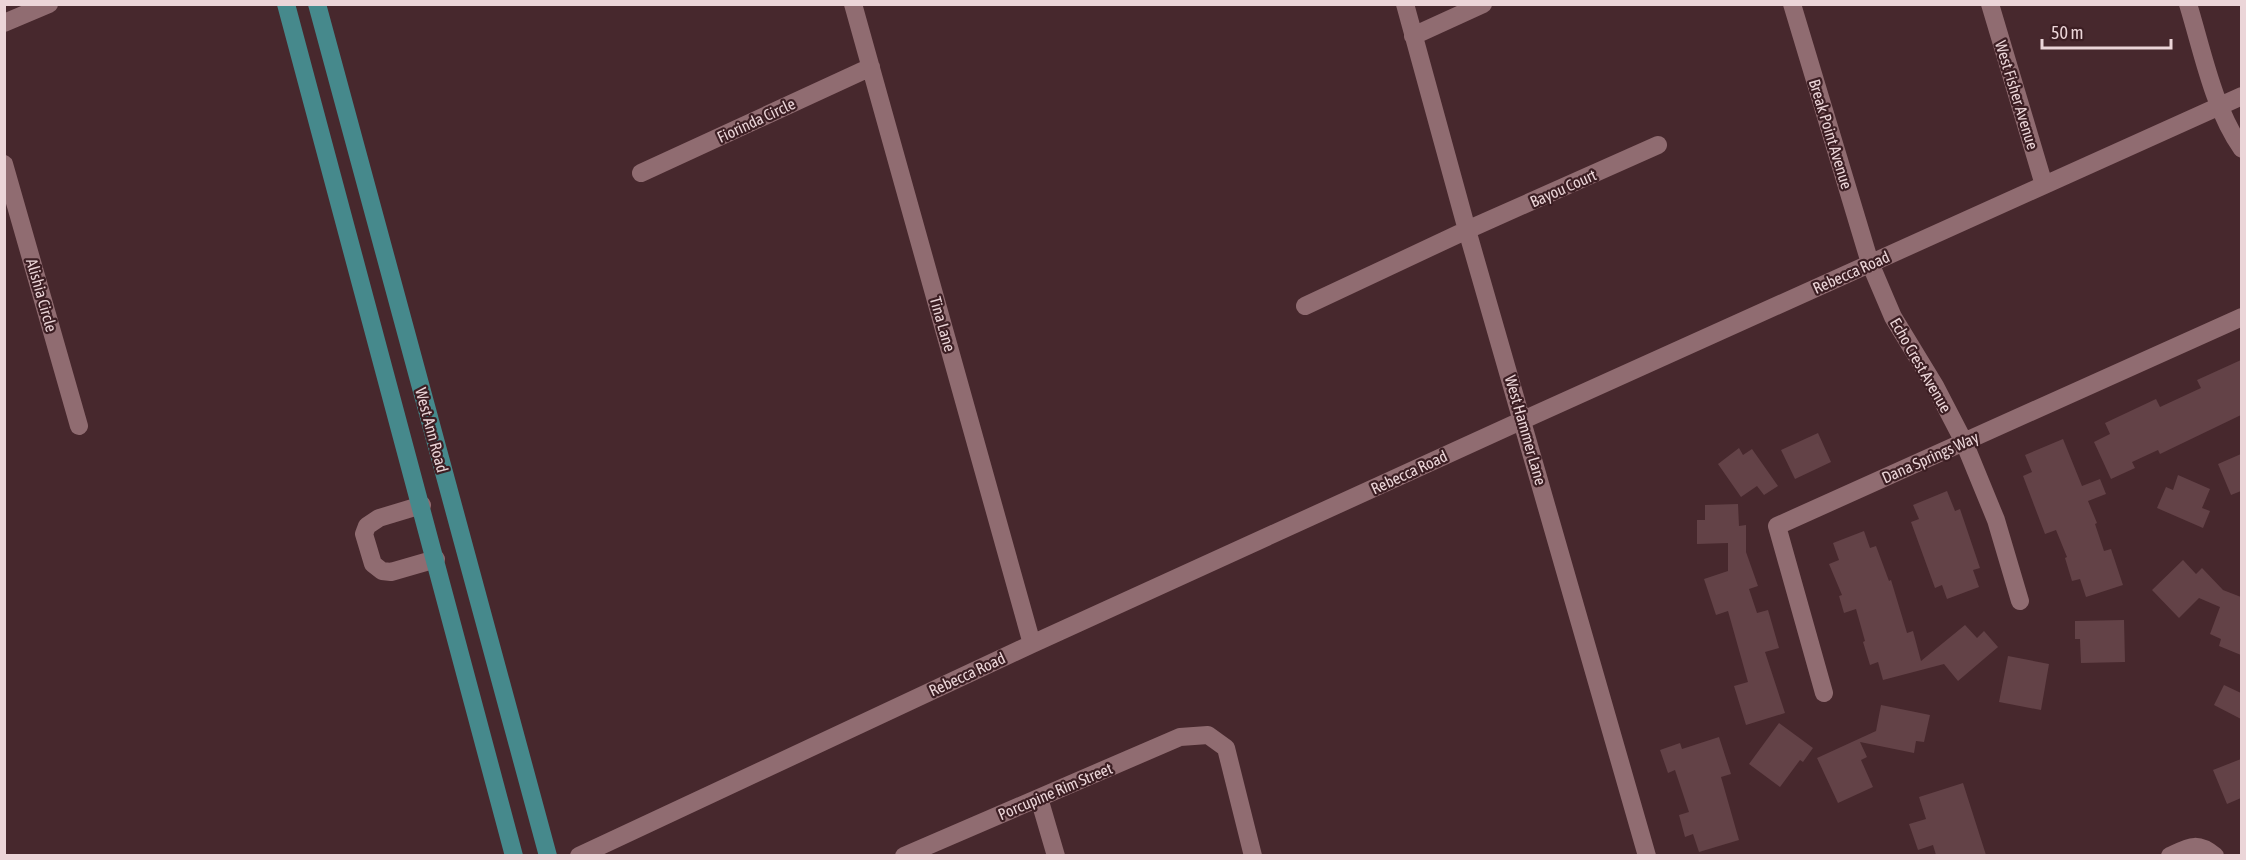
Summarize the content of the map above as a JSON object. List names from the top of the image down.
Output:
{
  "streets": {
    "main road": ["West Ann Road"],
    "street": [
      "West Fisher Avenue",
      "Fiorinda Circle",
      "Break Point Avenue",
      "Bayou Court",
      "Rebecca Road",
      "Alishia Circle",
      "Tina Lane",
      "Echo Crest Avenue",
      "West Hammer Lane",
      "Dana Springs Way",
      "Porcupine Rim Street"
    ]
  },
  "crossings": [
    ["West Fisher Avenue", "Rebecca Road"],
    ["Fiorinda Circle", "Tina Lane"],
    ["Break Point Avenue", "Rebecca Road"],
    ["Break Point Avenue", "Echo Crest Avenue"],
    ["Bayou Court", "West Hammer Lane"],
    ["Rebecca Road", "Tina Lane"],
    ["Rebecca Road", "Echo Crest Avenue"],
    ["Rebecca Road", "West Hammer Lane"],
    ["Echo Crest Avenue", "Dana Springs Way"]
  ],
  "scale_bar": "50 m"
}
